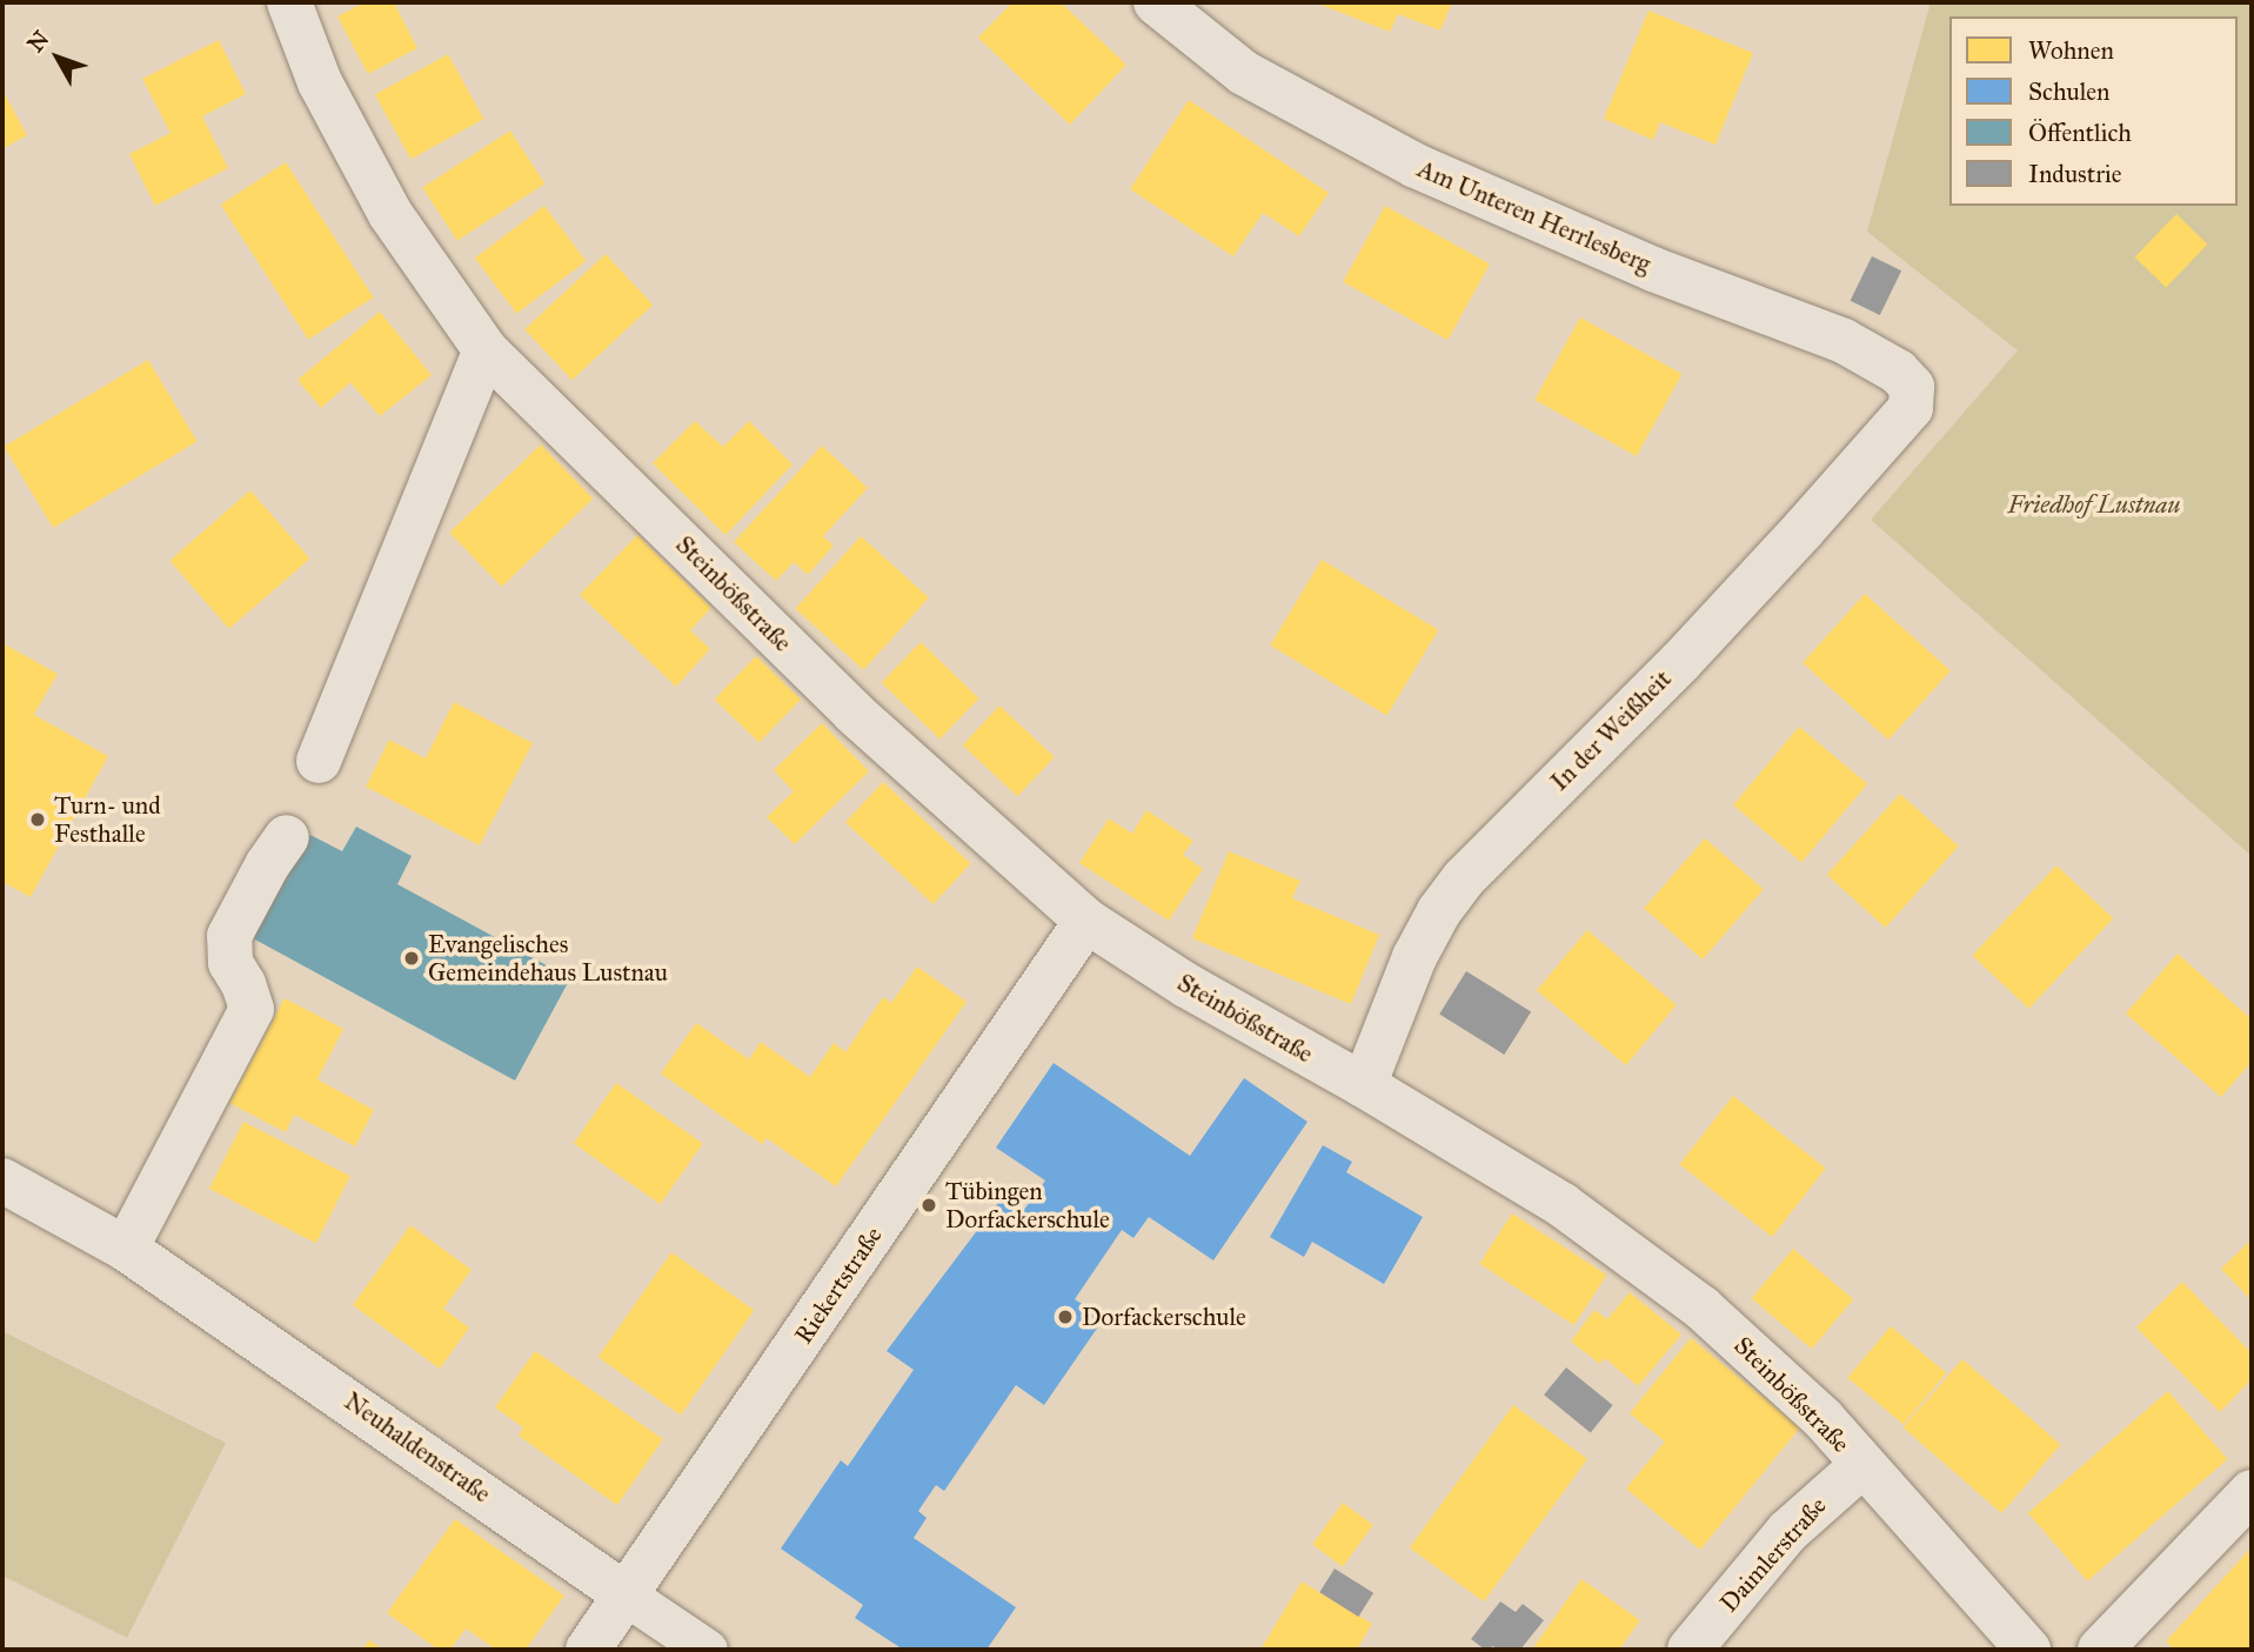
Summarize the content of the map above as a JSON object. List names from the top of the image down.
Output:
{
  "streets": {
    "street": [
      "Am Unteren Herrlesberg",
      "Steinbößstraße",
      "In der Weißheit",
      "Riekertstraße",
      "Neuhaldenstraße",
      "Daimlerstraße"
    ]
  },
  "crossings": [
    ["Am Unteren Herrlesberg", "In der Weißheit"],
    ["Steinbößstraße", "In der Weißheit"],
    ["Steinbößstraße", "Riekertstraße"],
    ["Steinbößstraße", "Daimlerstraße"],
    ["Riekertstraße", "Neuhaldenstraße"]
  ],
  "parks": ["Friedhof Lustnau"],
  "places": [
    "Turn- und Festhalle",
    "Evangelisches Gemeindehaus Lustnau",
    "Tübingen Dorfackerschule",
    "Dorfackerschule"
  ],
  "legend": [
    "Wohnen",
    "Schulen",
    "Öffentlich",
    "Industrie"
  ],
  "north": "top left"
}
